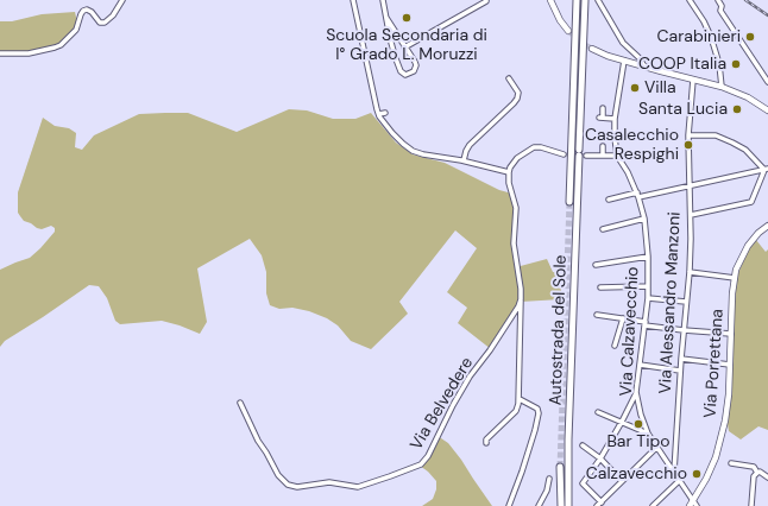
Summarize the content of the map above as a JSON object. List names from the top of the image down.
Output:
{
  "streets": {
    "highway": ["Autostrada del Sole"],
    "main road": ["Via Porrettana"],
    "street": ["Via Alessandro Manzoni", "Via Calzavecchio", "Via Belvedere"]
  },
  "crossings": [
    ["Via Alessandro Manzoni", "Via Calzavecchio"],
    ["Via Calzavecchio", "Via Porrettana"]
  ],
  "places": [
    "Scuola Secondaria di I° Grado L. Moruzzi",
    "Carabinieri",
    "COOP Italia",
    "Villa",
    "Santa Lucia",
    "Casalecchio Respighi",
    "Bar Tipo",
    "Calzavecchio"
  ]
}
